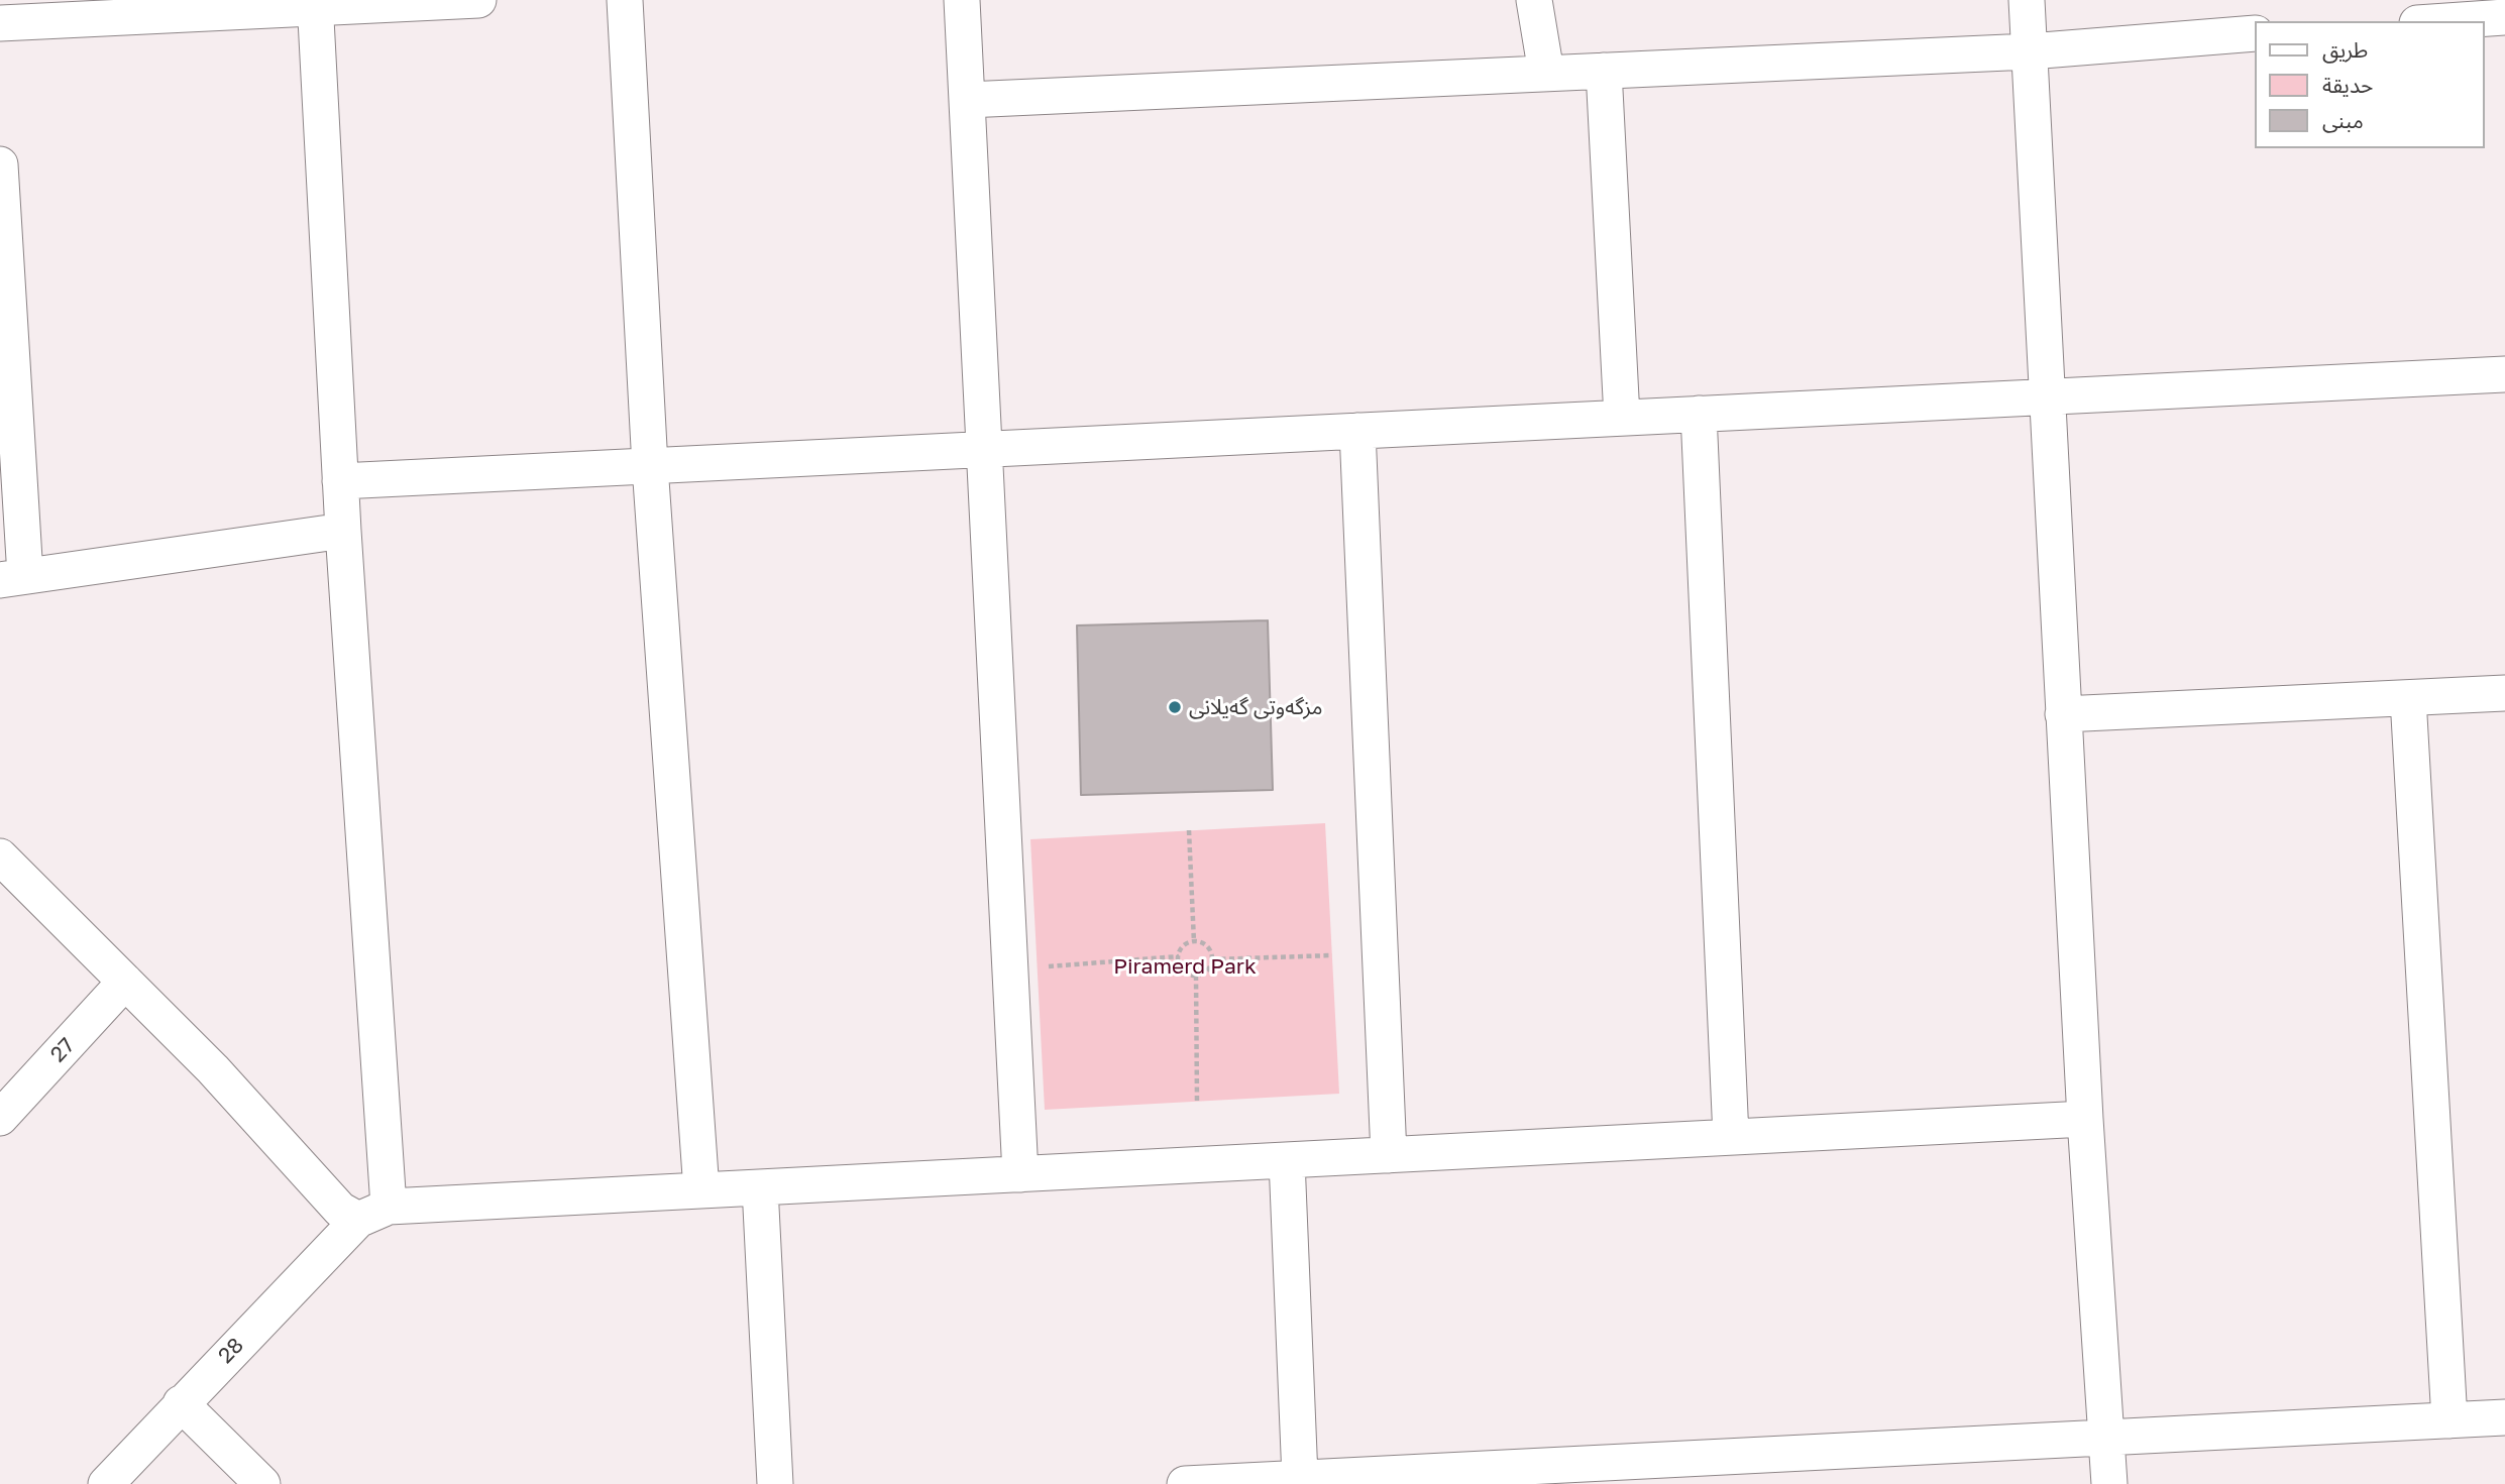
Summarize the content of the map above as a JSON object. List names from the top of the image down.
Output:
{
  "streets": {
    "street": ["27", "28"]
  },
  "parks": ["Piramerd Park"],
  "places": ["مزگەوتی گەیلانی"],
  "legend": ["طريق", "حديقة", "مبنى"]
}
